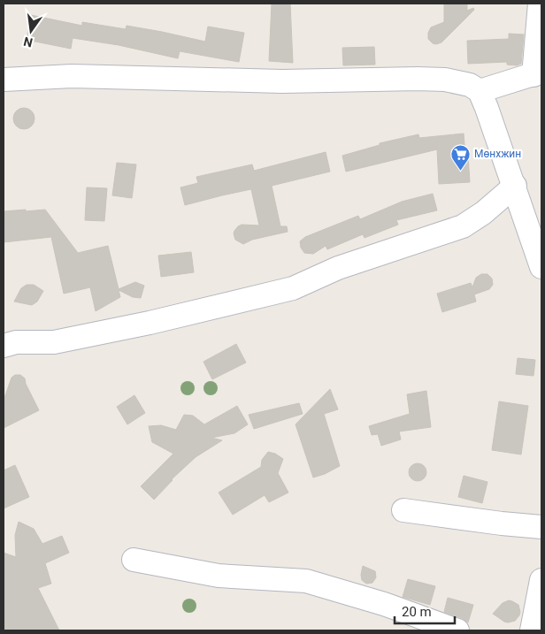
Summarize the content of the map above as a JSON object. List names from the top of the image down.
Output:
{
  "places": {
    "supermarket": ["Мөнхжин"]
  },
  "scale_bar": "20 m",
  "north": "bottom"
}
